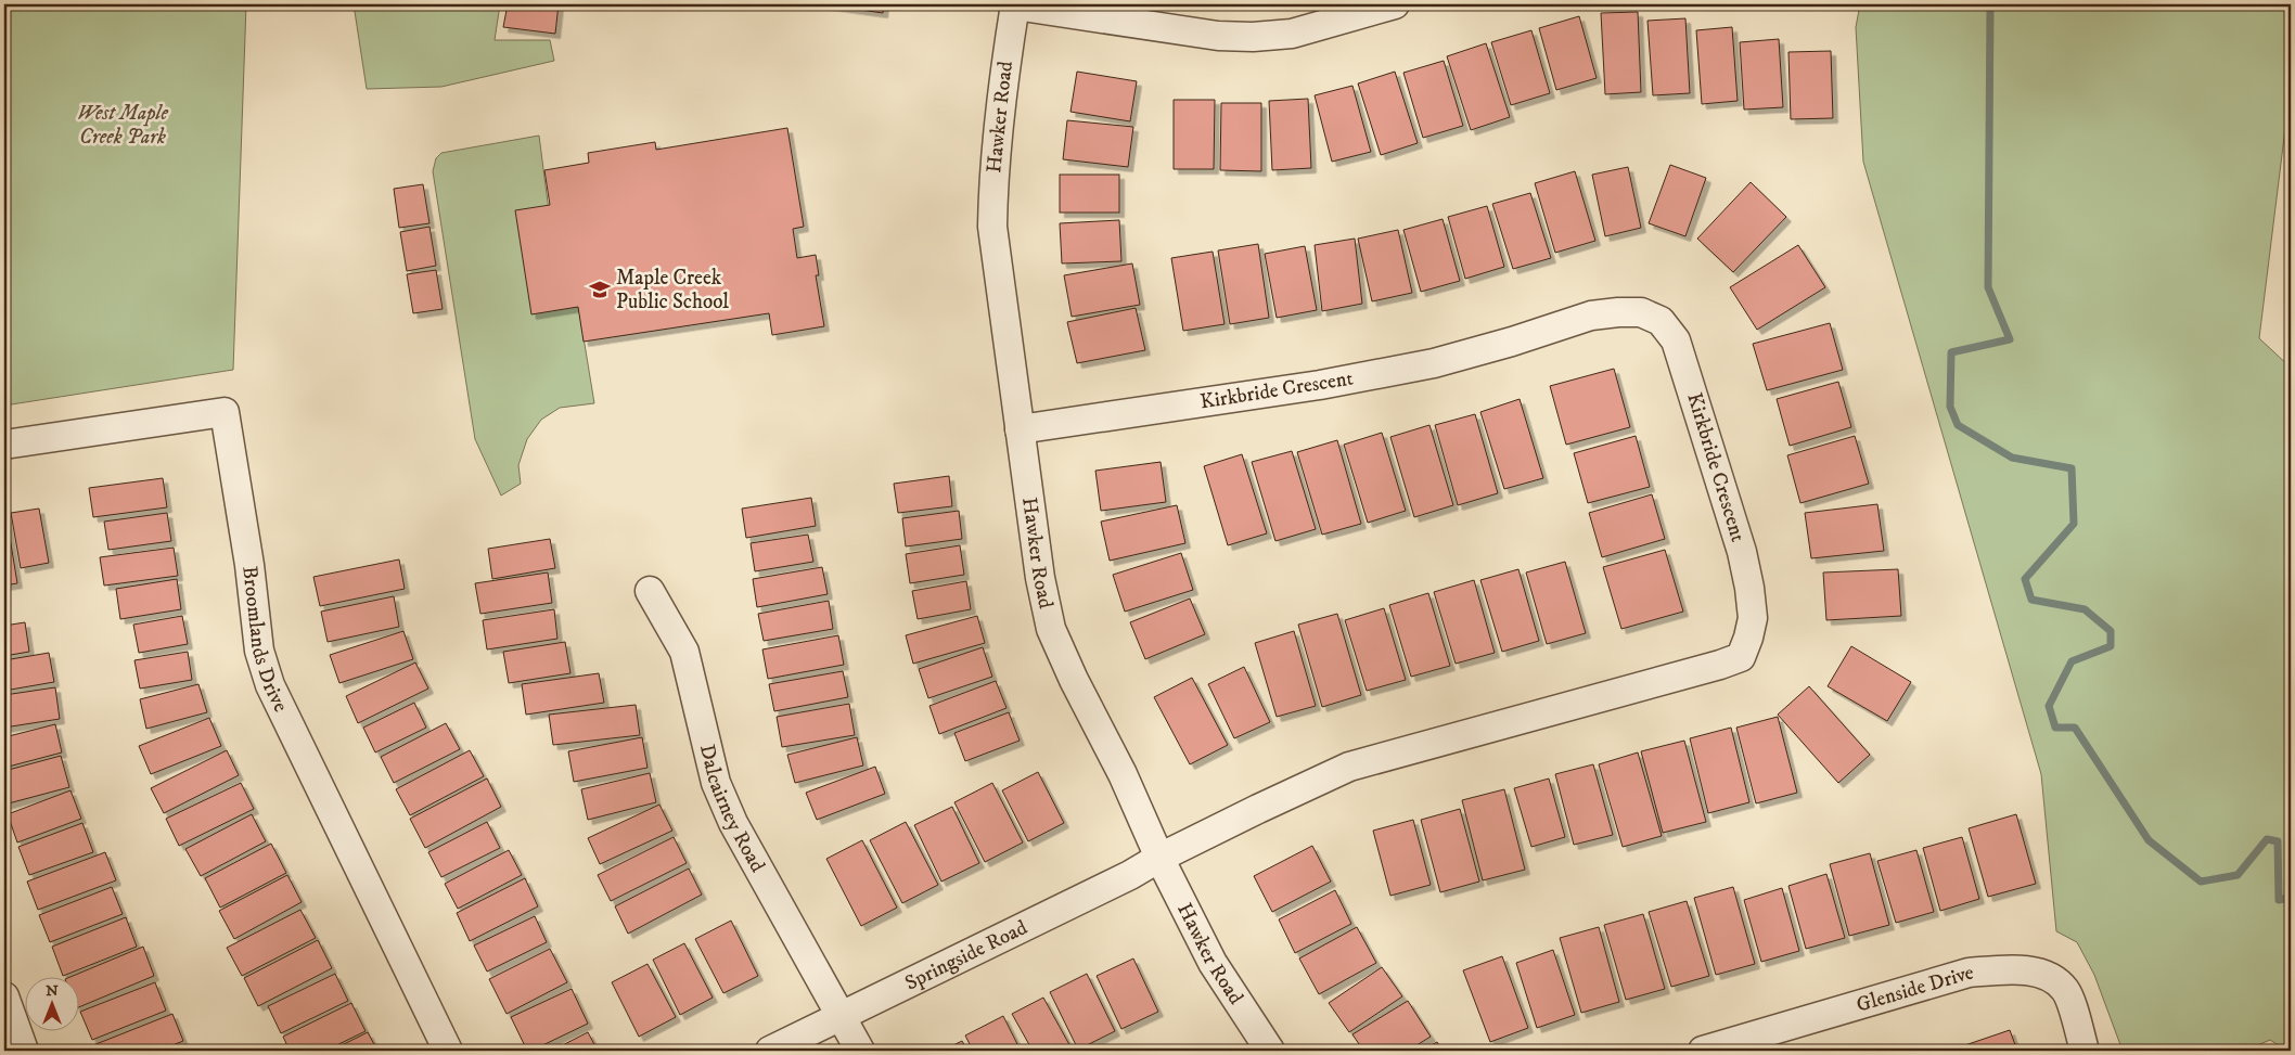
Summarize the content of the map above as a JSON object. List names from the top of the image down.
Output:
{
  "streets": {
    "street": [
      "Hawker Road",
      "Kirkbride Crescent",
      "Broomlands Drive",
      "Dalcairney Road",
      "Springside Road",
      "Glenside Drive"
    ]
  },
  "crossings": [
    ["Hawker Road", "Kirkbride Crescent"],
    ["Hawker Road", "Springside Road"],
    ["Kirkbride Crescent", "Springside Road"],
    ["Dalcairney Road", "Springside Road"]
  ],
  "parks": ["West Maple Creek Park"],
  "places": {
    "school or university": ["Maple Creek Public School"]
  },
  "north": "top"
}
